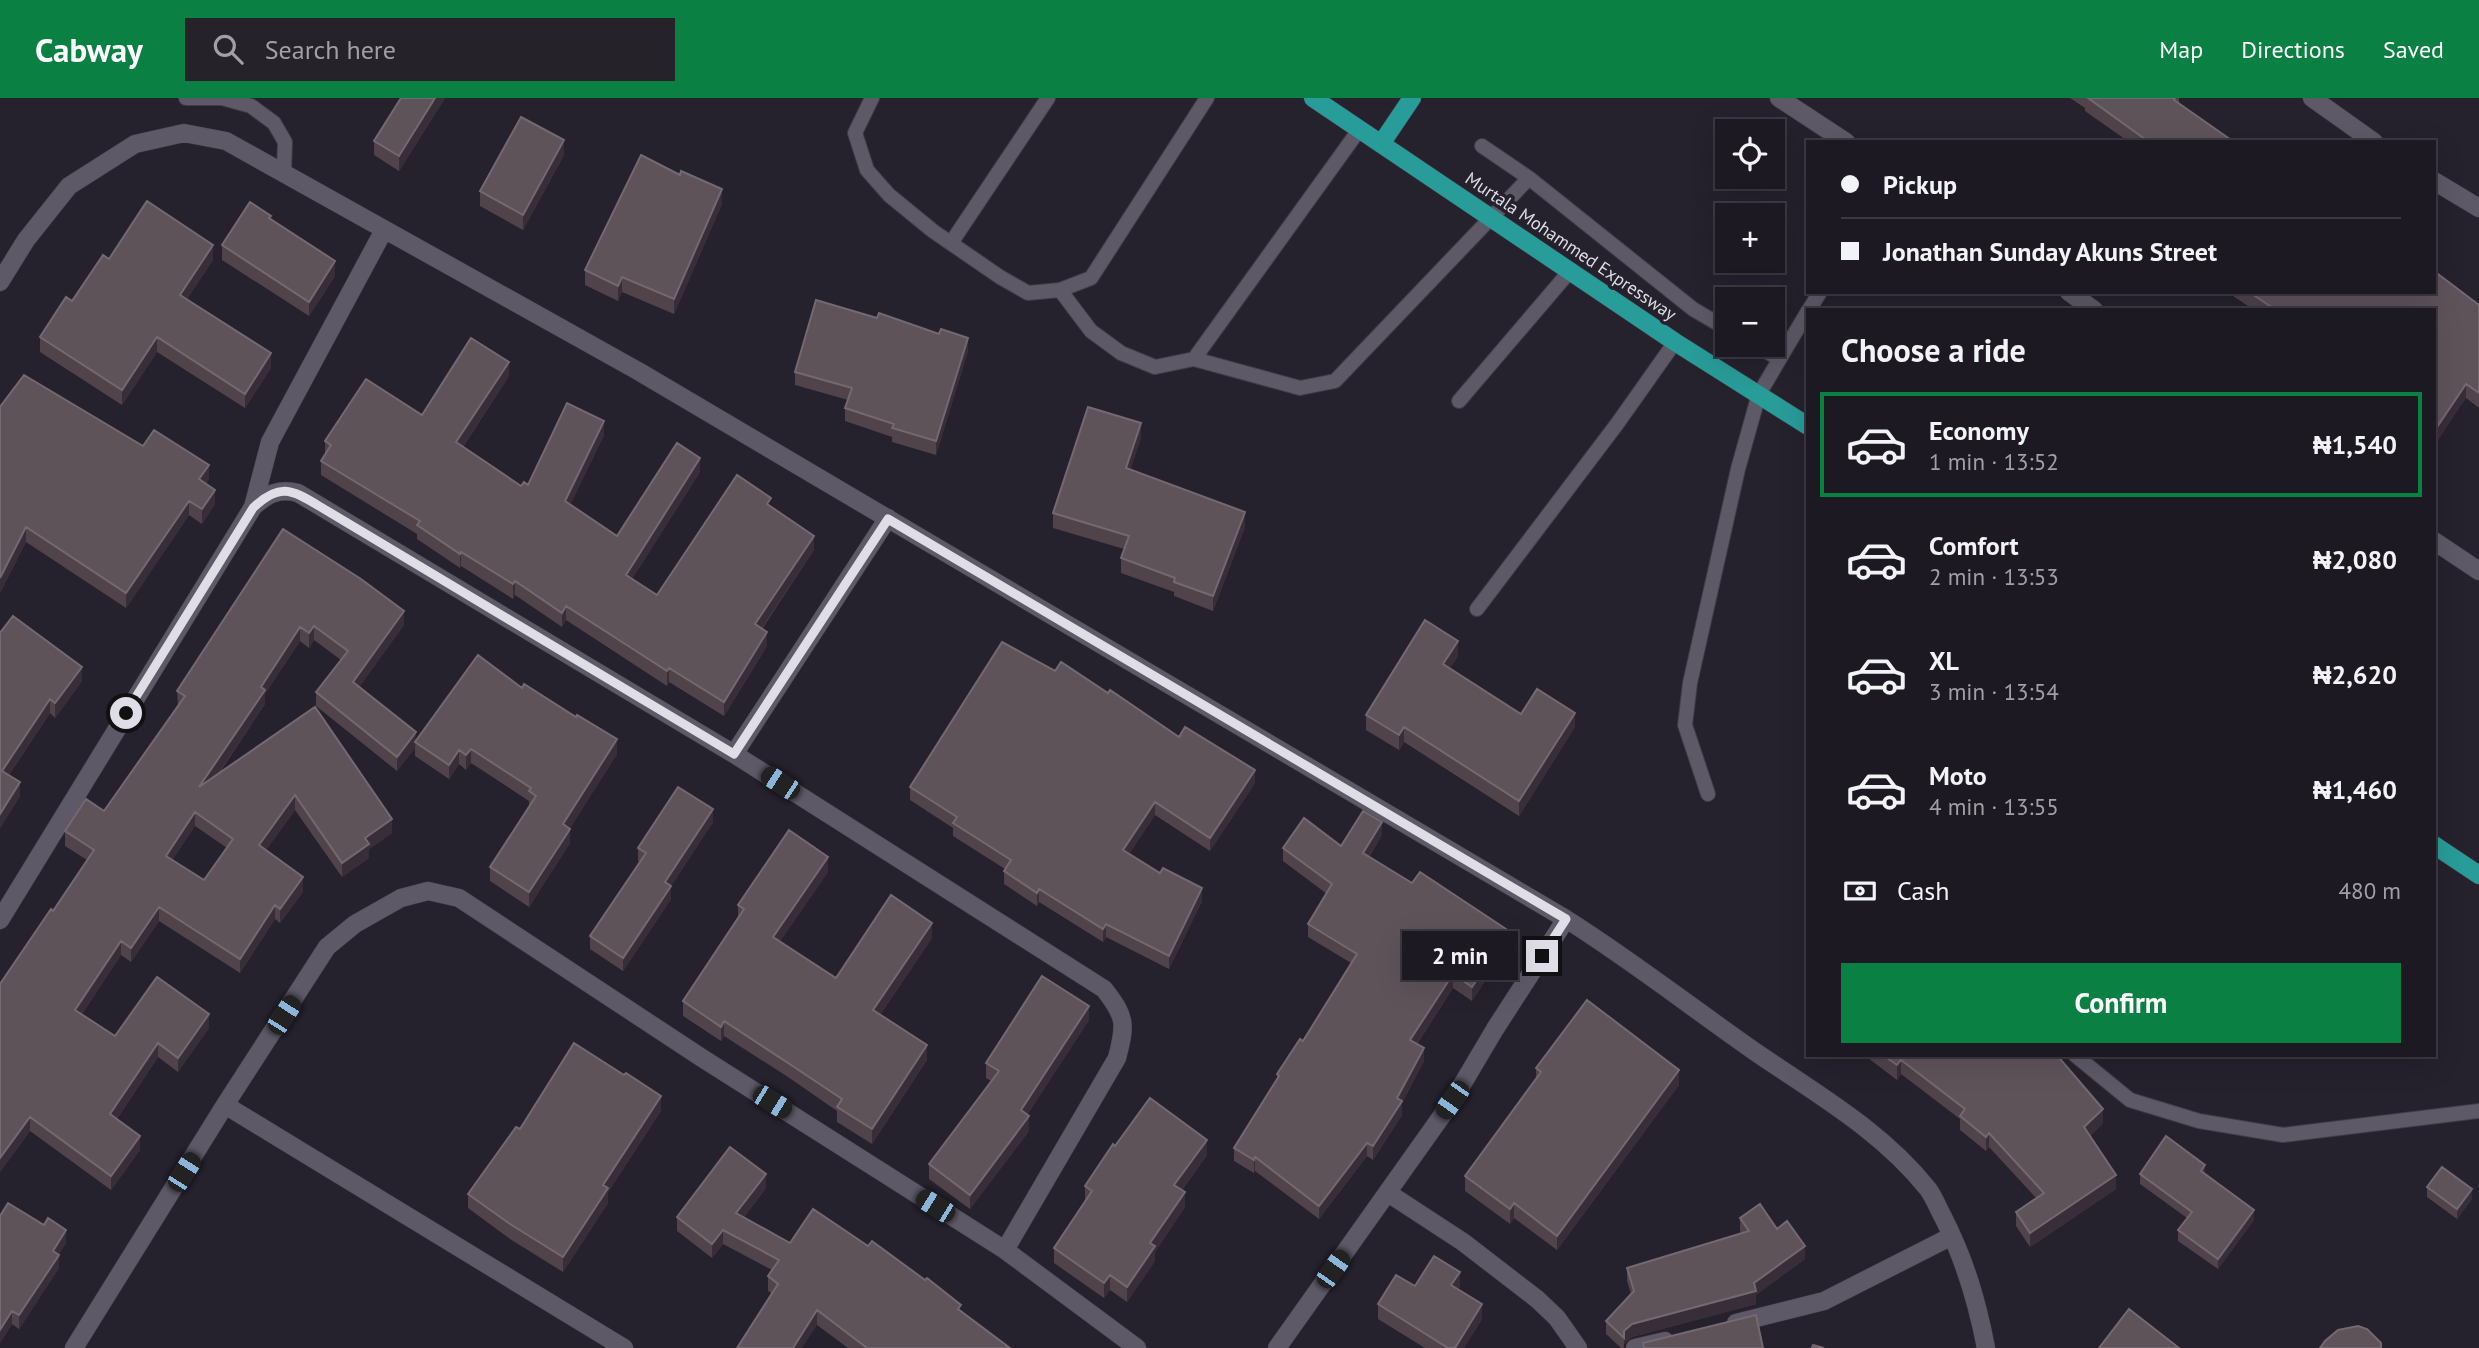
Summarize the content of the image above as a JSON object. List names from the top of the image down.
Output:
{
  "streets": {
    "main road": ["Murtala Mohammed Expressway"]
  },
  "page": {
    "header": "Cabway",
    "search": "Search here",
    "nav": ["Map", "Directions", "Saved"],
    "map_buttons": ["+", "−"],
    "banner": ["Pickup", "Jonathan Sunday Akuns Street"],
    "heading": "Choose a ride",
    "list": [
      {
        "name": "Economy",
        "note": "1 min · 13:52",
        "value": "₦1,540"
      },
      {
        "name": "Comfort",
        "note": "2 min · 13:53",
        "value": "₦2,080"
      },
      {
        "name": "XL",
        "note": "3 min · 13:54",
        "value": "₦2,620"
      },
      {
        "name": "Moto",
        "note": "4 min · 13:55",
        "value": "₦1,460"
      }
    ],
    "pay": ["Cash", "480 m"],
    "bubble": "2 min",
    "buttons": "Confirm"
  }
}
